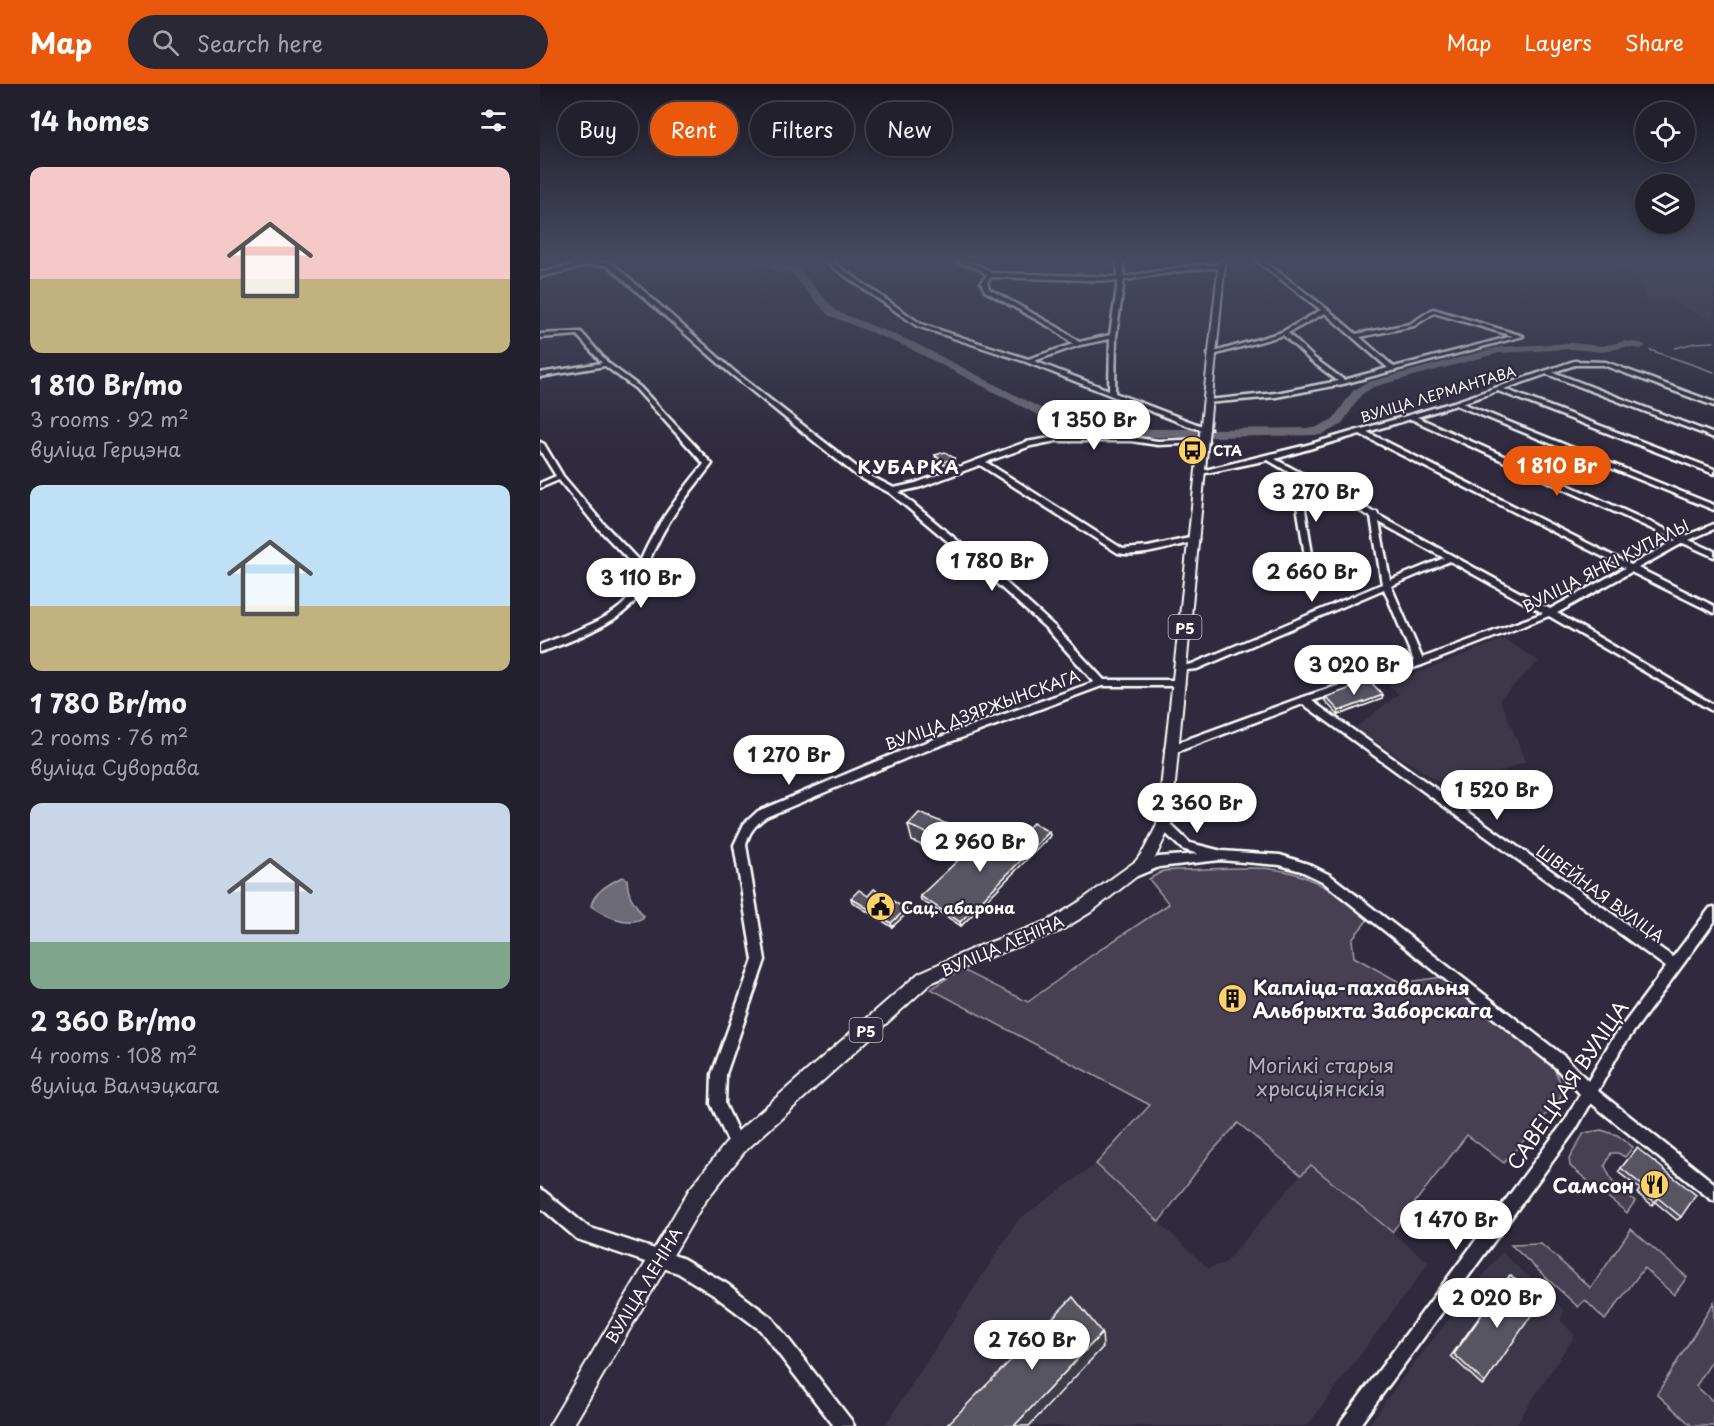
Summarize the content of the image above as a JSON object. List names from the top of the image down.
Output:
{
  "streets": {
    "main road": ["Р5", "ВУЛІЦА ЛЕНІНА"],
    "street": [
      "ВУЛІЦА ЛЕРМАНТАВА",
      "ВУЛІЦА ЯНКІ КУПАЛЫ",
      "ВУЛІЦА ДЗЯРЖЫНСКАГА",
      "ШВЕЙНАЯ ВУЛІЦА",
      "САВЕЦКАЯ ВУЛІЦА"
    ]
  },
  "crossings": [
    ["ВУЛІЦА ЛЕРМАНТАВА", "ВУЛІЦА ЛЕНІНА"],
    ["ВУЛІЦА ЯНКІ КУПАЛЫ", "ШВЕЙНАЯ ВУЛІЦА"],
    ["ВУЛІЦА ЯНКІ КУПАЛЫ", "ВУЛІЦА ЛЕНІНА"],
    ["ВУЛІЦА ДЗЯРЖЫНСКАГА", "ВУЛІЦА ЛЕНІНА"],
    ["ШВЕЙНАЯ ВУЛІЦА", "САВЕЦКАЯ ВУЛІЦА"]
  ],
  "districts": ["КУБАРКА"],
  "parks": ["Могілкі старыя хрысціянскія"],
  "places": {
    "bus stop": ["СТА"],
    "public building": ["Сац. абарона"],
    "building": ["Капліца-пахавальня Альбрыхта Заборскага"],
    "restaurant": ["Самсон"]
  },
  "page": {
    "header": "Map",
    "search": "Search here",
    "nav": ["Map", "Layers", "Share"],
    "heading": "14 homes",
    "chip": [
      "Buy",
      "Rent",
      "Filters",
      "New"
    ],
    "list": [
      {
        "name": "1 810 Br/mo",
        "note": "3 rooms · 92 m² · вуліца Герцэна"
      },
      {
        "name": "1 780 Br/mo",
        "note": "2 rooms · 76 m² · вуліца Суворава"
      },
      {
        "name": "2 360 Br/mo",
        "note": "4 rooms · 108 m² · вуліца Валчэцкага"
      }
    ],
    "price": [
      "1 350 Br",
      "1 810 Br",
      "3 270 Br",
      "1 780 Br",
      "2 660 Br",
      "3 110 Br",
      "3 020 Br",
      "1 270 Br",
      "1 520 Br",
      "2 360 Br",
      "2 960 Br",
      "1 470 Br",
      "2 020 Br",
      "2 760 Br"
    ]
  }
}
